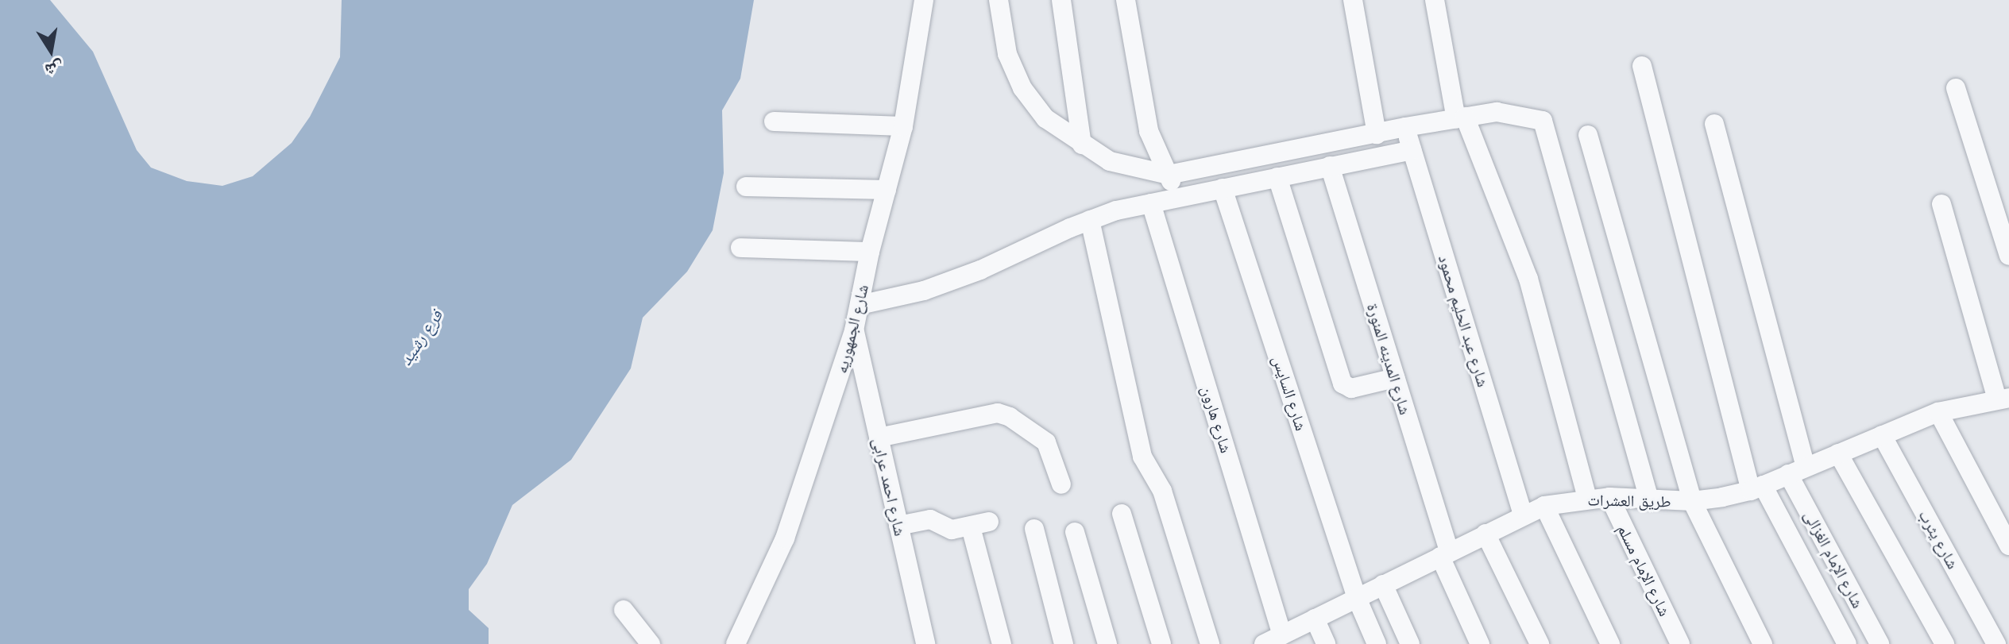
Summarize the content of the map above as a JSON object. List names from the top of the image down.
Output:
{
  "streets": {
    "street": [
      "شارع عبد الحليم محمود",
      "شارع الجمهوريه",
      "شارع المدينه المنورة",
      "شارع السايس",
      "شارع هارون",
      "شارع احمد عرابى",
      "طريق العشرات",
      "شارع يثرب",
      "شارع الإمام الغزالى",
      "شارع الإمام مسلم"
    ]
  },
  "crossings": [
    ["شارع عبد الحليم محمود", "طريق العشرات"],
    ["شارع الجمهوريه", "شارع احمد عرابى"],
    ["شارع المدينه المنورة", "طريق العشرات"],
    ["شارع السايس", "طريق العشرات"],
    ["شارع هارون", "طريق العشرات"],
    ["طريق العشرات", "شارع يثرب"],
    ["طريق العشرات", "شارع الإمام الغزالى"],
    ["طريق العشرات", "شارع الإمام مسلم"]
  ],
  "water": ["فرع رشيد"],
  "north": "bottom"
}
